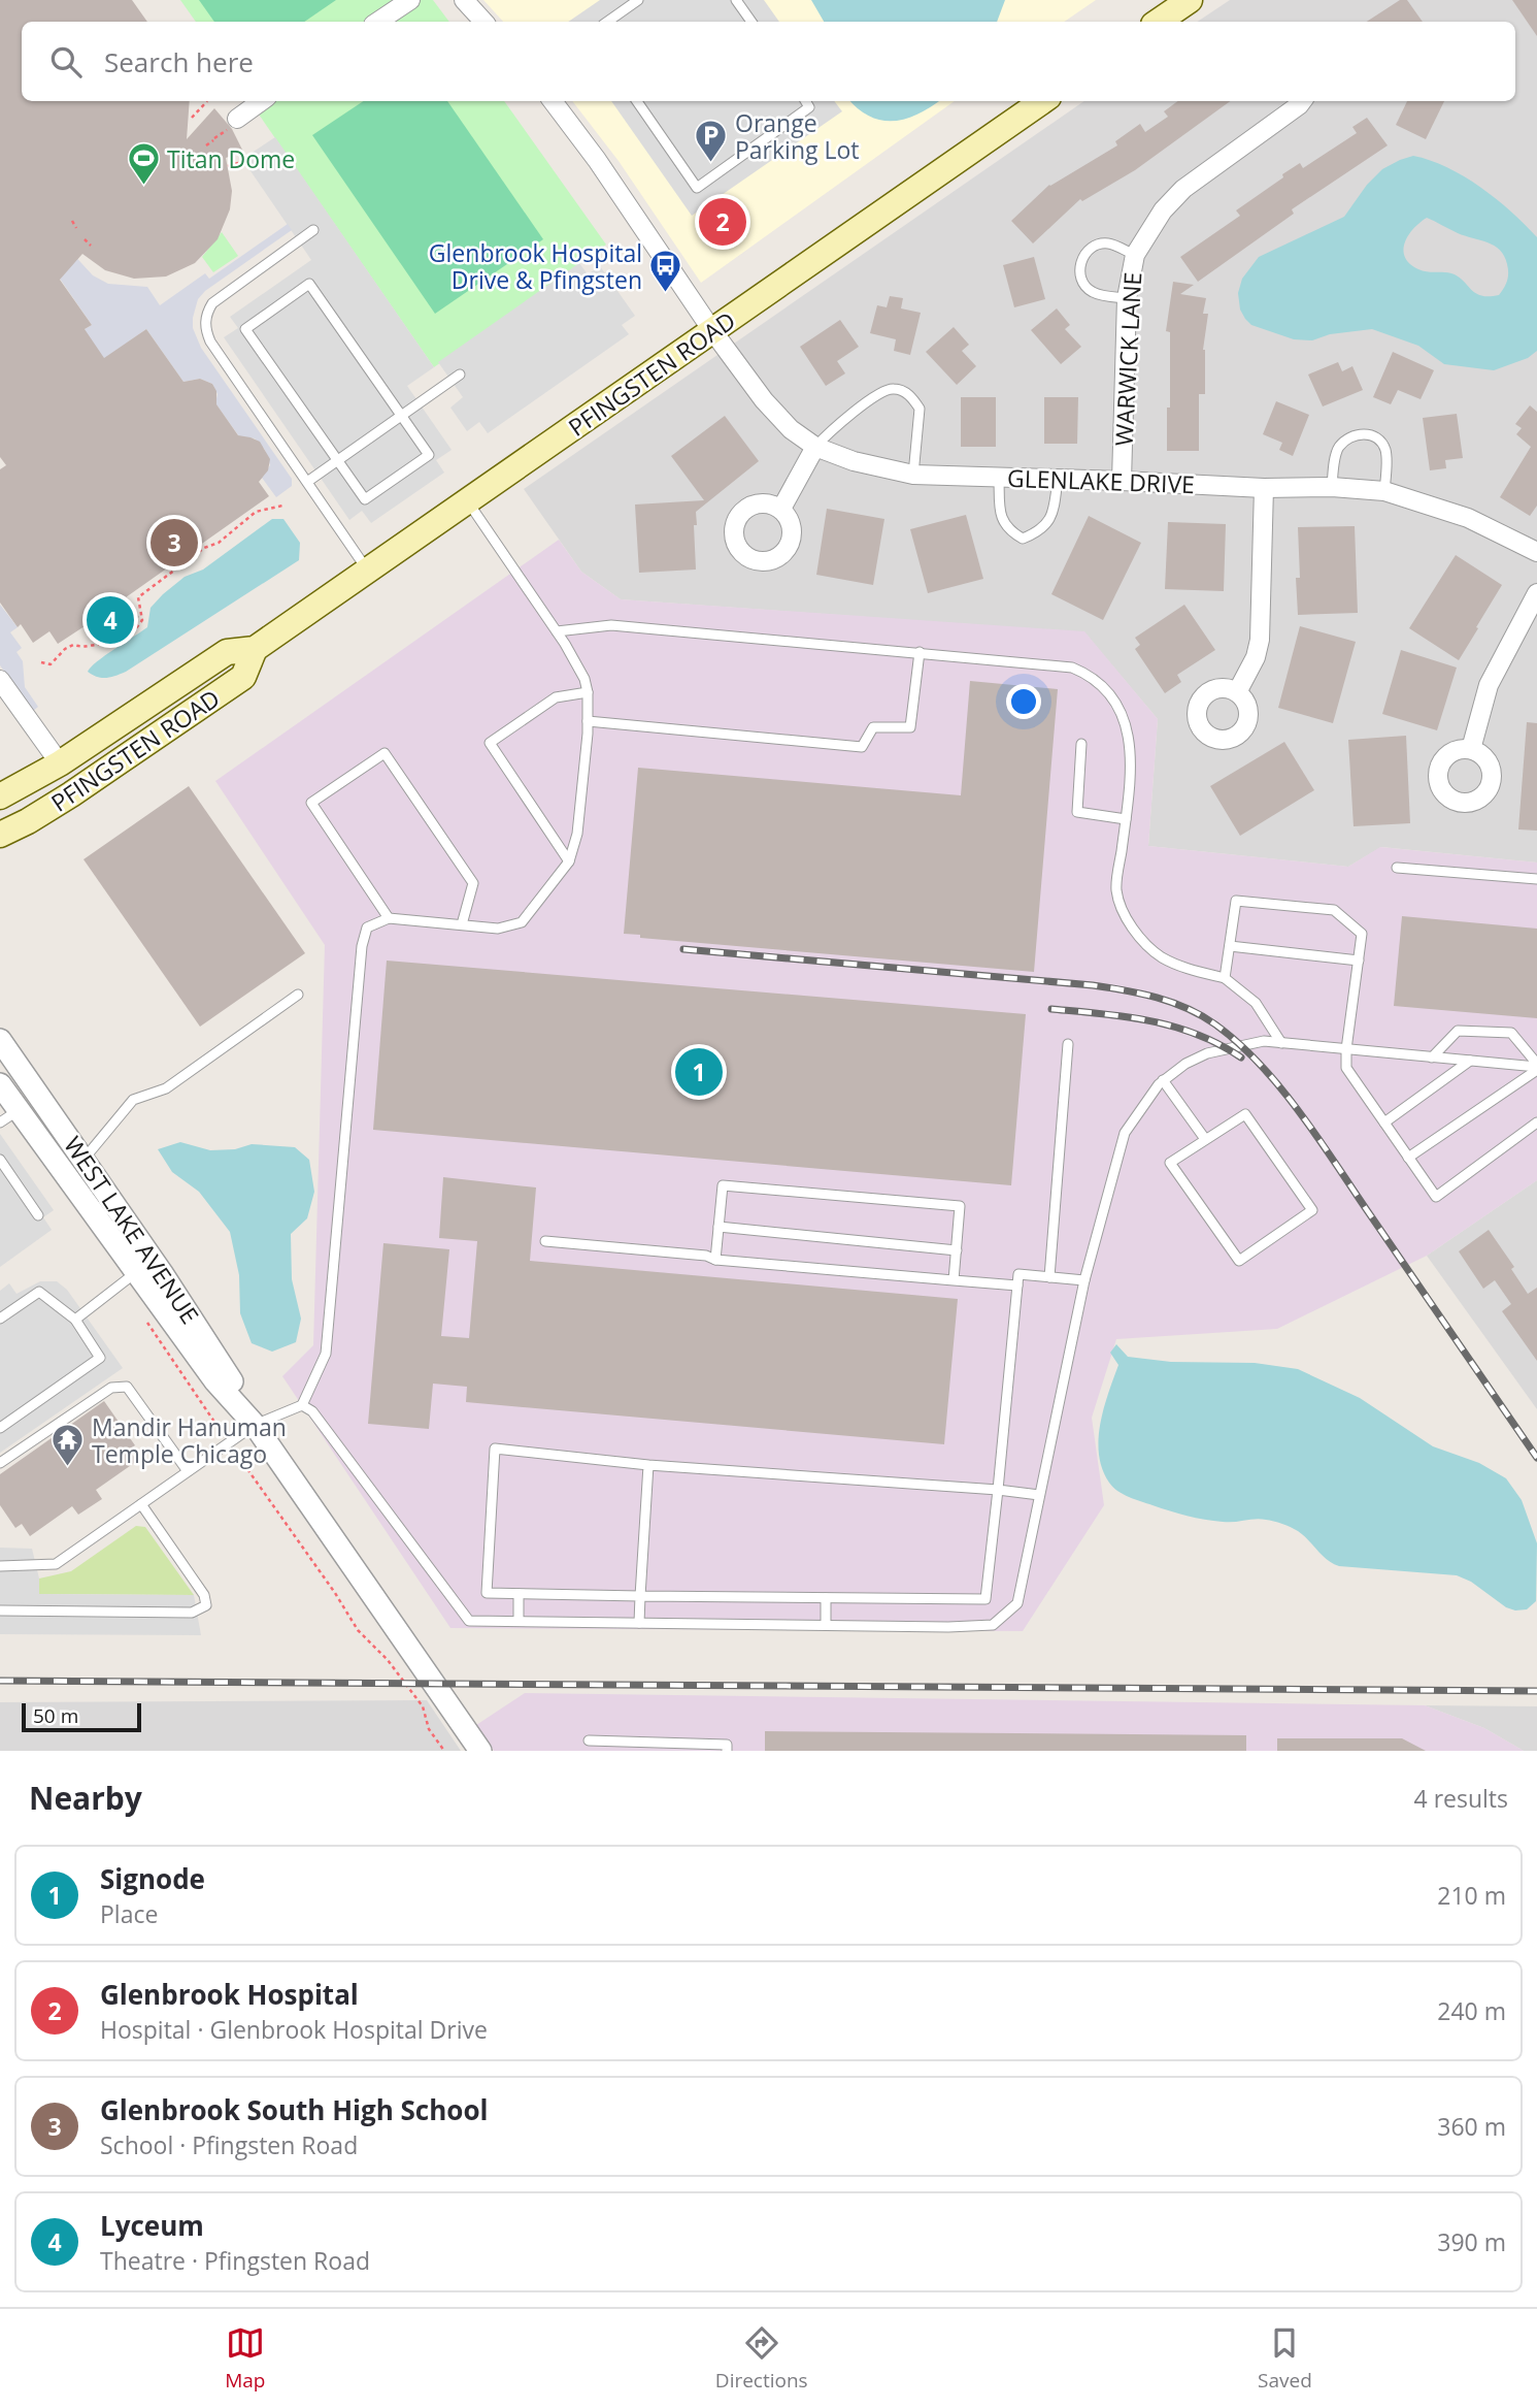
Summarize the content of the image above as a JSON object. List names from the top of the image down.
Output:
{
  "streets": {
    "main road": ["PFINGSTEN ROAD"],
    "street": ["WARWICK LANE", "GLENLAKE DRIVE", "WEST LAKE AVENUE"]
  },
  "crossings": [
    ["WARWICK LANE", "GLENLAKE DRIVE"],
    ["PFINGSTEN ROAD", "GLENLAKE DRIVE"]
  ],
  "places": {
    "parking": ["Orange Parking Lot"],
    "sports": ["Titan Dome"],
    "bus stop": ["Glenbrook Hospital Drive & Pfingsten"],
    "temple": ["Mandir Hanuman Temple Chicago"]
  },
  "scale_bar": "50 m",
  "page": {
    "search": "Search here",
    "pins": [
      "2",
      "3",
      "4",
      "1"
    ],
    "scale": "50 m",
    "heading": ["Nearby", "4 results"],
    "list": [
      {
        "mark": "1",
        "name": "Signode",
        "note": "Place",
        "value": "210 m"
      },
      {
        "mark": "2",
        "name": "Glenbrook Hospital",
        "note": "Hospital · Glenbrook Hospital Drive",
        "value": "240 m"
      },
      {
        "mark": "3",
        "name": "Glenbrook South High School",
        "note": "School · Pfingsten Road",
        "value": "360 m"
      },
      {
        "mark": "4",
        "name": "Lyceum",
        "note": "Theatre · Pfingsten Road",
        "value": "390 m"
      }
    ],
    "nav": ["Map", "Directions", "Saved"]
  }
}
